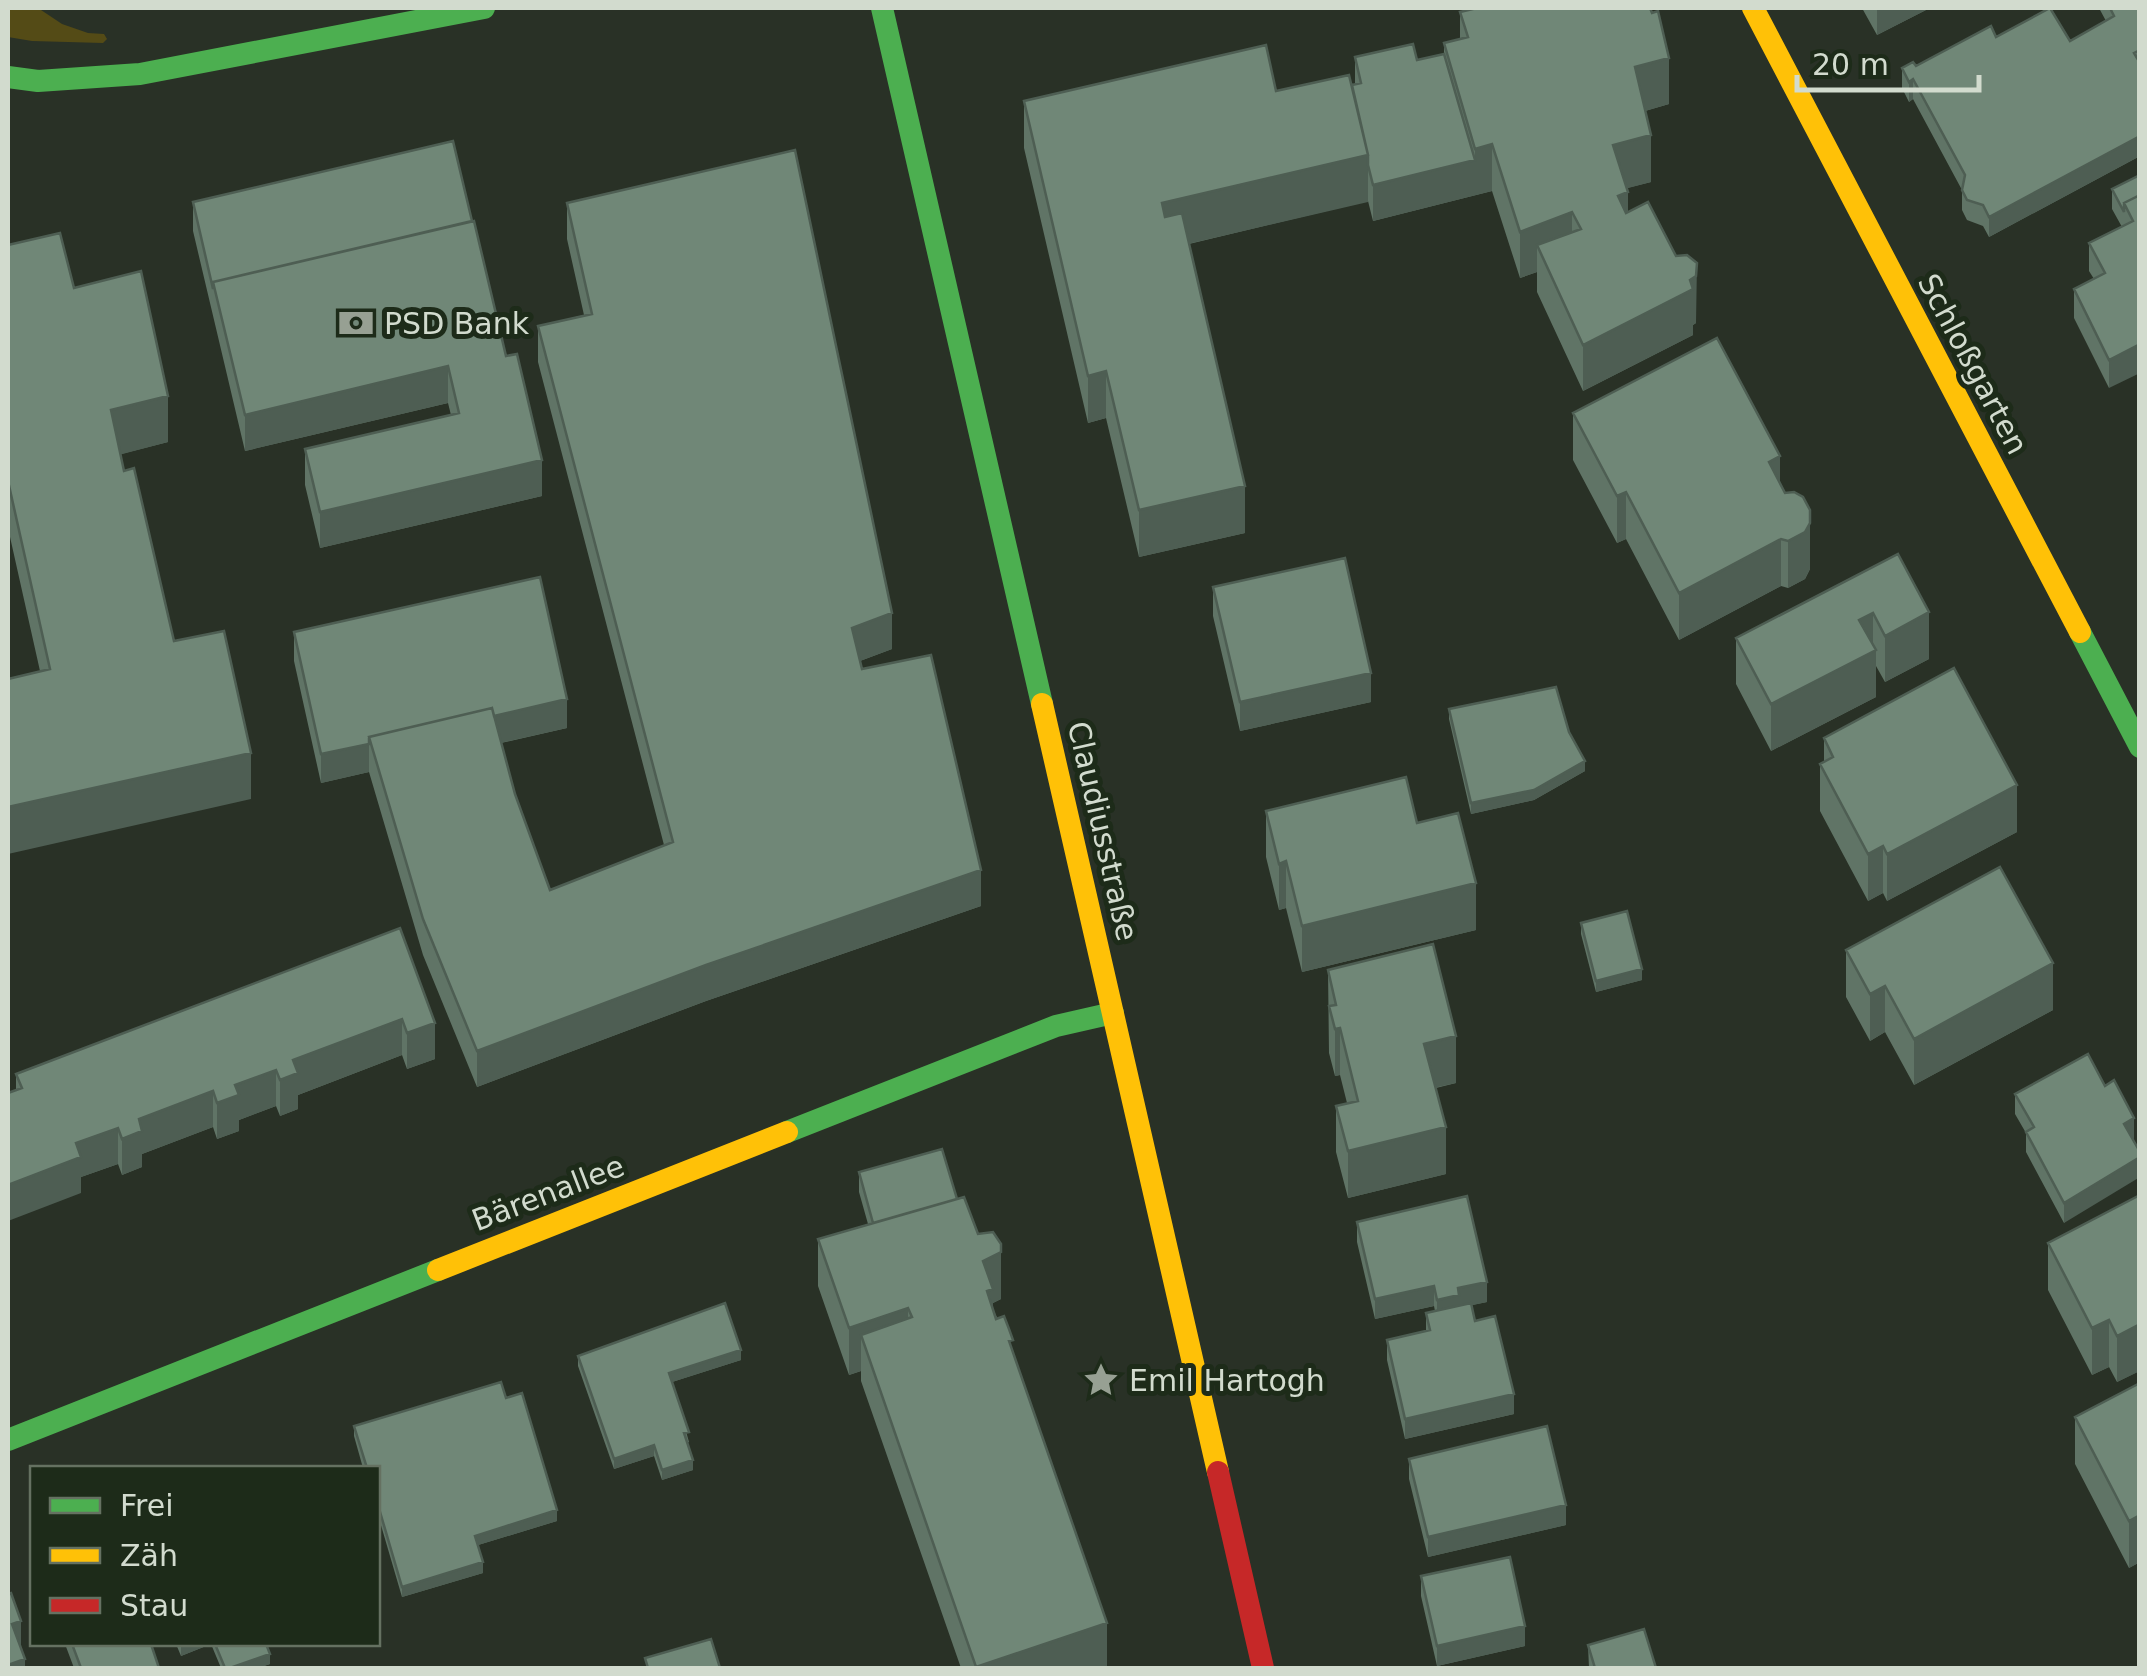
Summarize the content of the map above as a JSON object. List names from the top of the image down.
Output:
{
  "streets": {
    "street": ["Schloßgarten", "Claudiusstraße", "Bärenallee"]
  },
  "crossings": [
    ["Claudiusstraße", "Bärenallee"]
  ],
  "places": {
    "bank": ["PSD Bank"],
    "place": ["Emil Hartogh"]
  },
  "legend": ["Frei", "Zäh", "Stau"],
  "scale_bar": "20 m"
}
